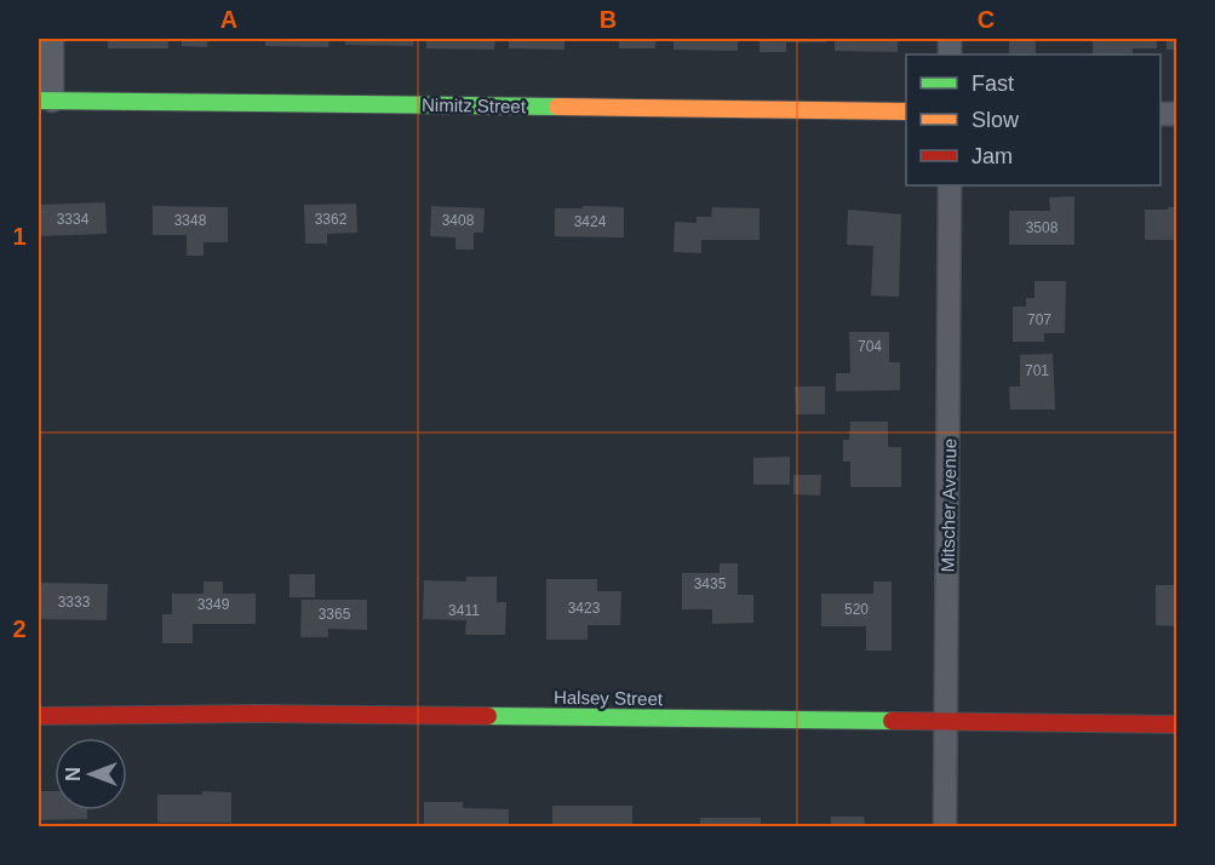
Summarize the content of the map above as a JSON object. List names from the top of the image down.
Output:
{
  "streets": {
    "street": ["Nimitz Street", "Mitscher Avenue", "Halsey Street"]
  },
  "crossings": [
    ["Mitscher Avenue", "Halsey Street"]
  ],
  "house_numbers": [
    "3334",
    "3362",
    "3348",
    "3408",
    "3424",
    "3508",
    "707",
    "704",
    "701",
    "3435",
    "3333",
    "3349",
    "3423",
    "520",
    "3411",
    "3365"
  ],
  "legend": ["Fast", "Slow", "Jam"],
  "north": "left",
  "grid": {
    "columns": ["A", "B", "C"],
    "rows": ["1", "2"]
  }
}
